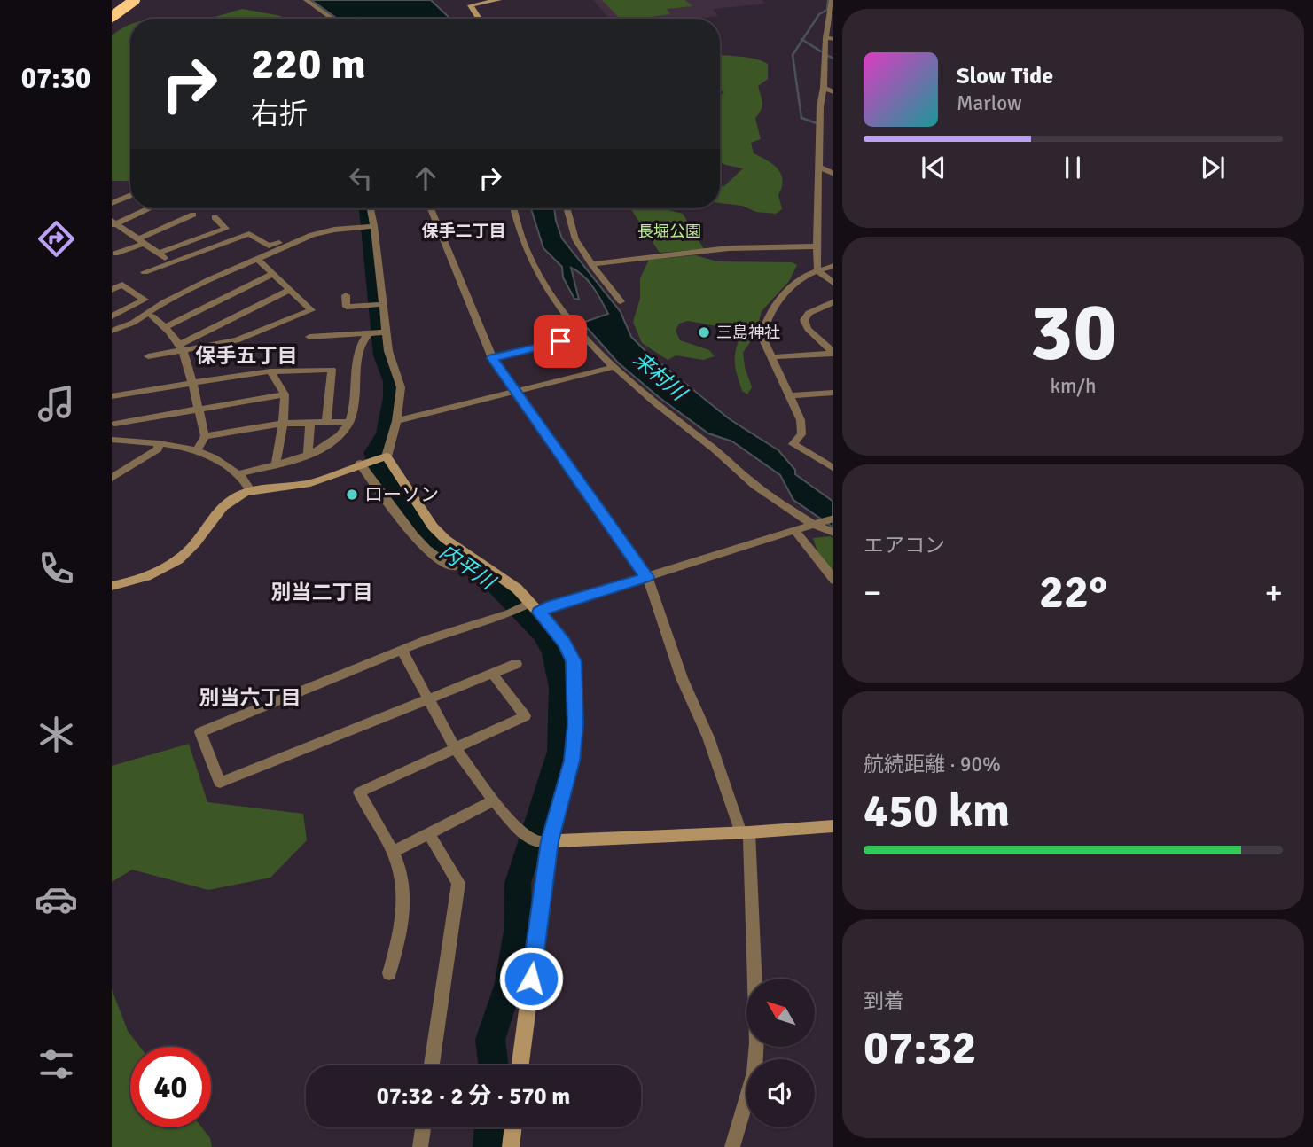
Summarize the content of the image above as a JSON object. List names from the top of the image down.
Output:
{
  "districts": [
    "保手二丁目",
    "保手五丁目",
    "別当二丁目",
    "別当六丁目"
  ],
  "water": ["来村川", "内平川"],
  "parks": ["長堀公園"],
  "places": ["三島神社", "ローソン"],
  "north": "top left",
  "page": {
    "tabs": "07:30",
    "turn": ["220 m", "右折"],
    "song": ["Slow Tide", "Marlow"],
    "tile": [
      ["30", "km/h"],
      "エアコン",
      ["航続距離 · 90%", "450 km"],
      ["到着", "07:32"]
    ],
    "heat": ["−", "22°", "+"],
    "limit": "40",
    "trip": "07:32 · 2 分 · 570 m"
  }
}
